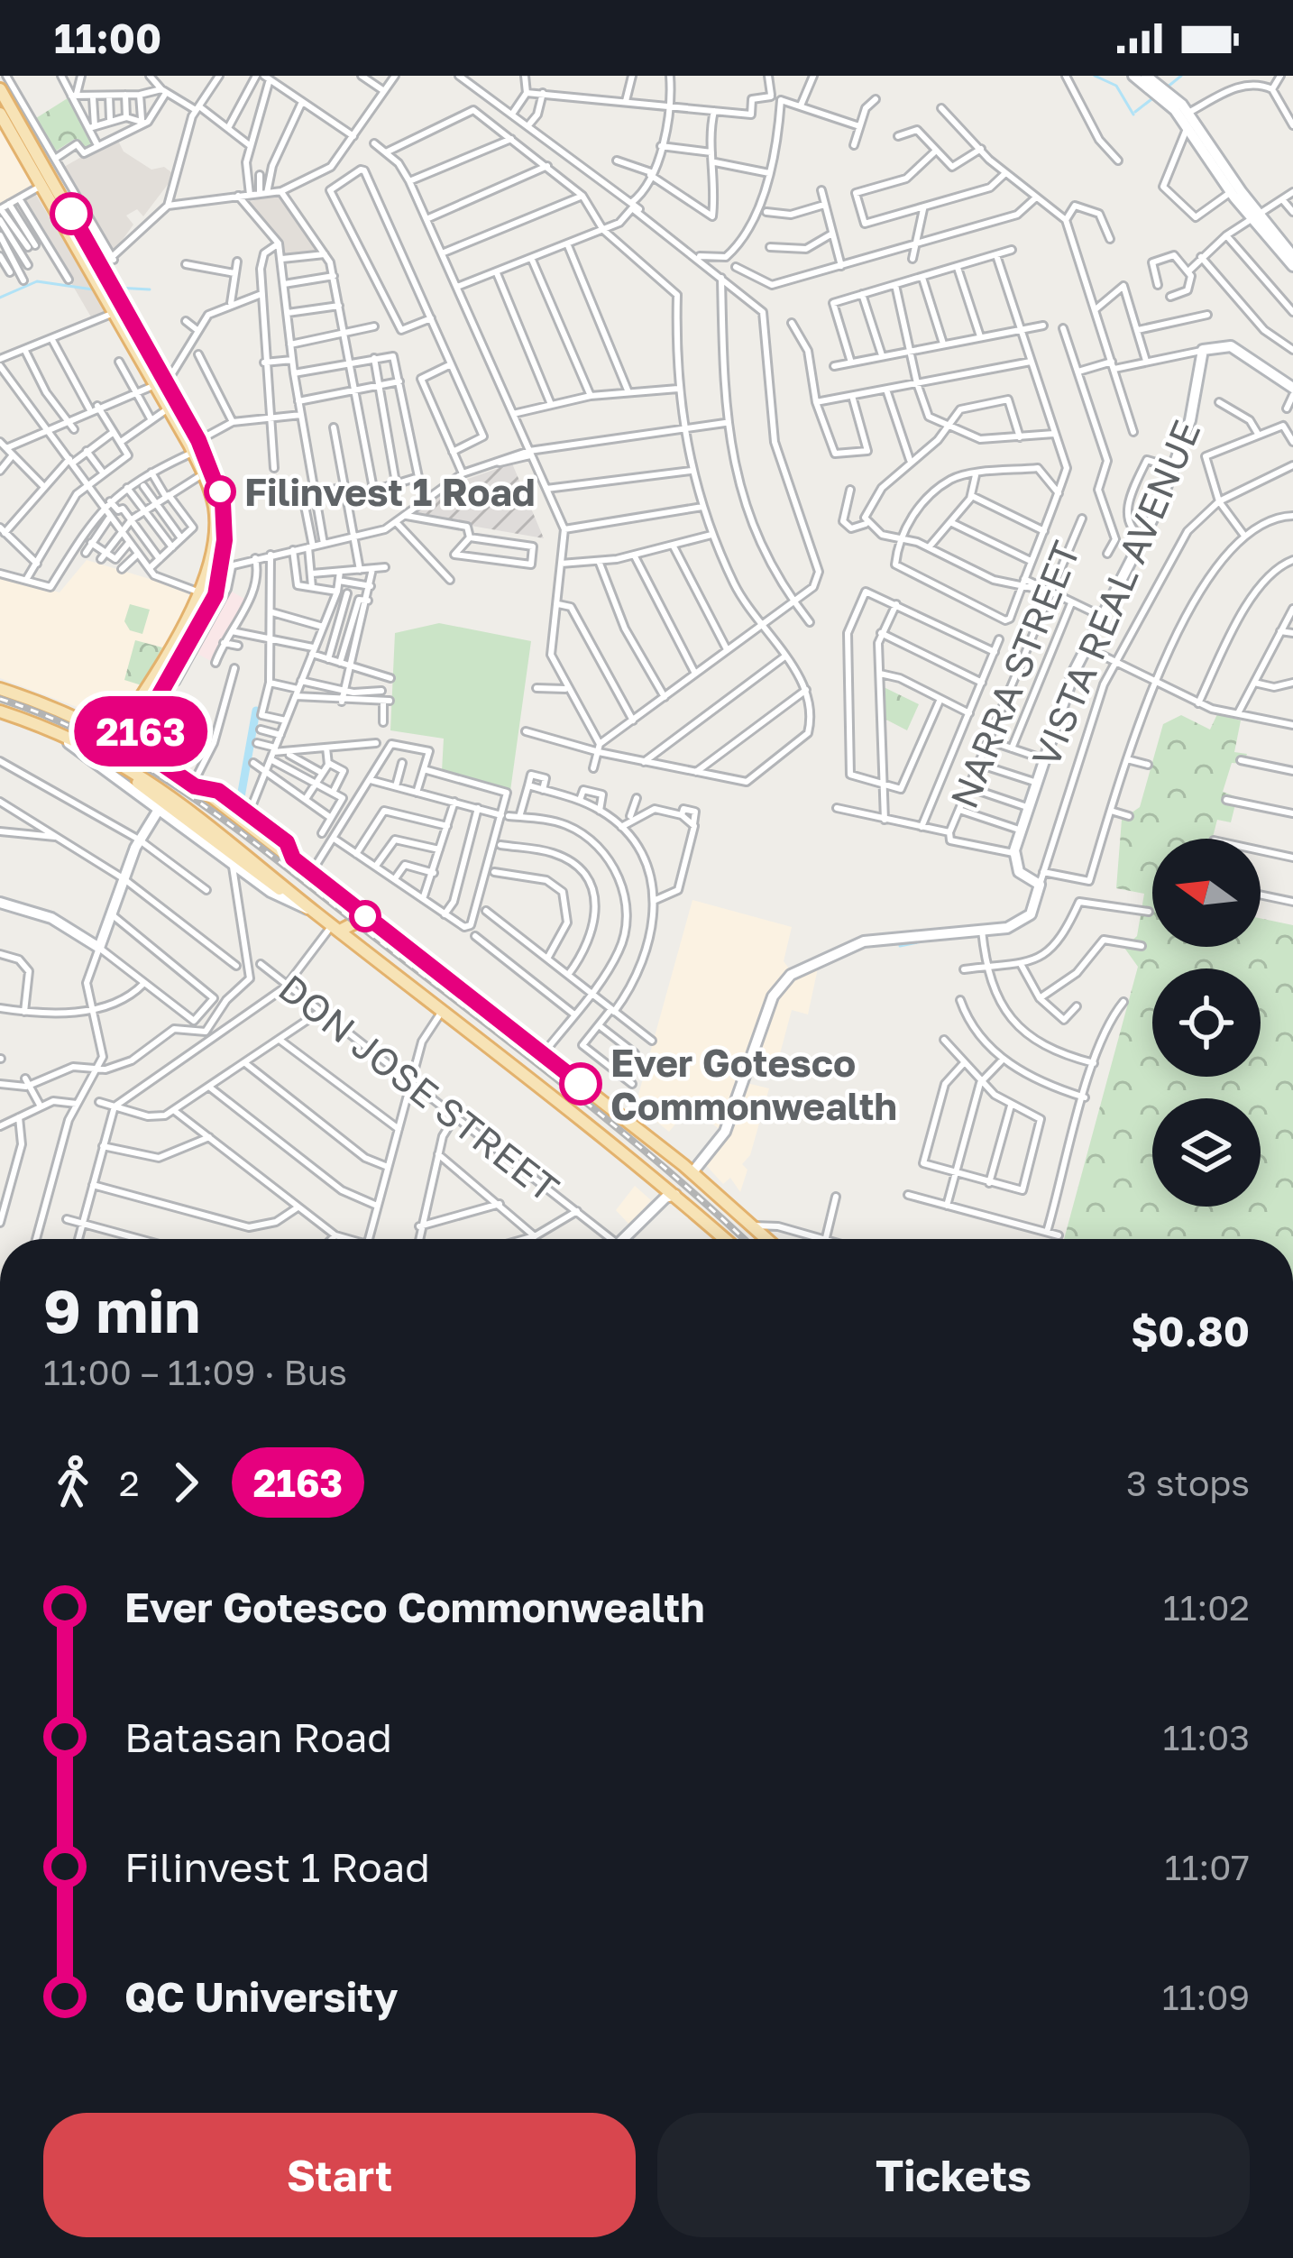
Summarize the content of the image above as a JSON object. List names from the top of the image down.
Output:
{
  "streets": {
    "street": ["VISTA REAL AVENUE", "NARRA STREET", "DON JOSE STREET"]
  },
  "places": ["Filinvest 1 Road", "Ever Gotesco Commonwealth"],
  "lines": ["bus line 2163"],
  "north": "left",
  "page": {
    "status": "11:00",
    "on_map": "2163",
    "heading": ["9 min", "11:00 – 11:09 · Bus", "$0.80"],
    "legs": ["2", "2163", "3 stops"],
    "list": [
      {
        "name": "Ever Gotesco Commonwealth",
        "value": "11:02"
      },
      {
        "name": "Batasan Road",
        "value": "11:03"
      },
      {
        "name": "Filinvest 1 Road",
        "value": "11:07"
      },
      {
        "name": "QC University",
        "value": "11:09"
      }
    ],
    "buttons": ["Start", "Tickets"]
  }
}
